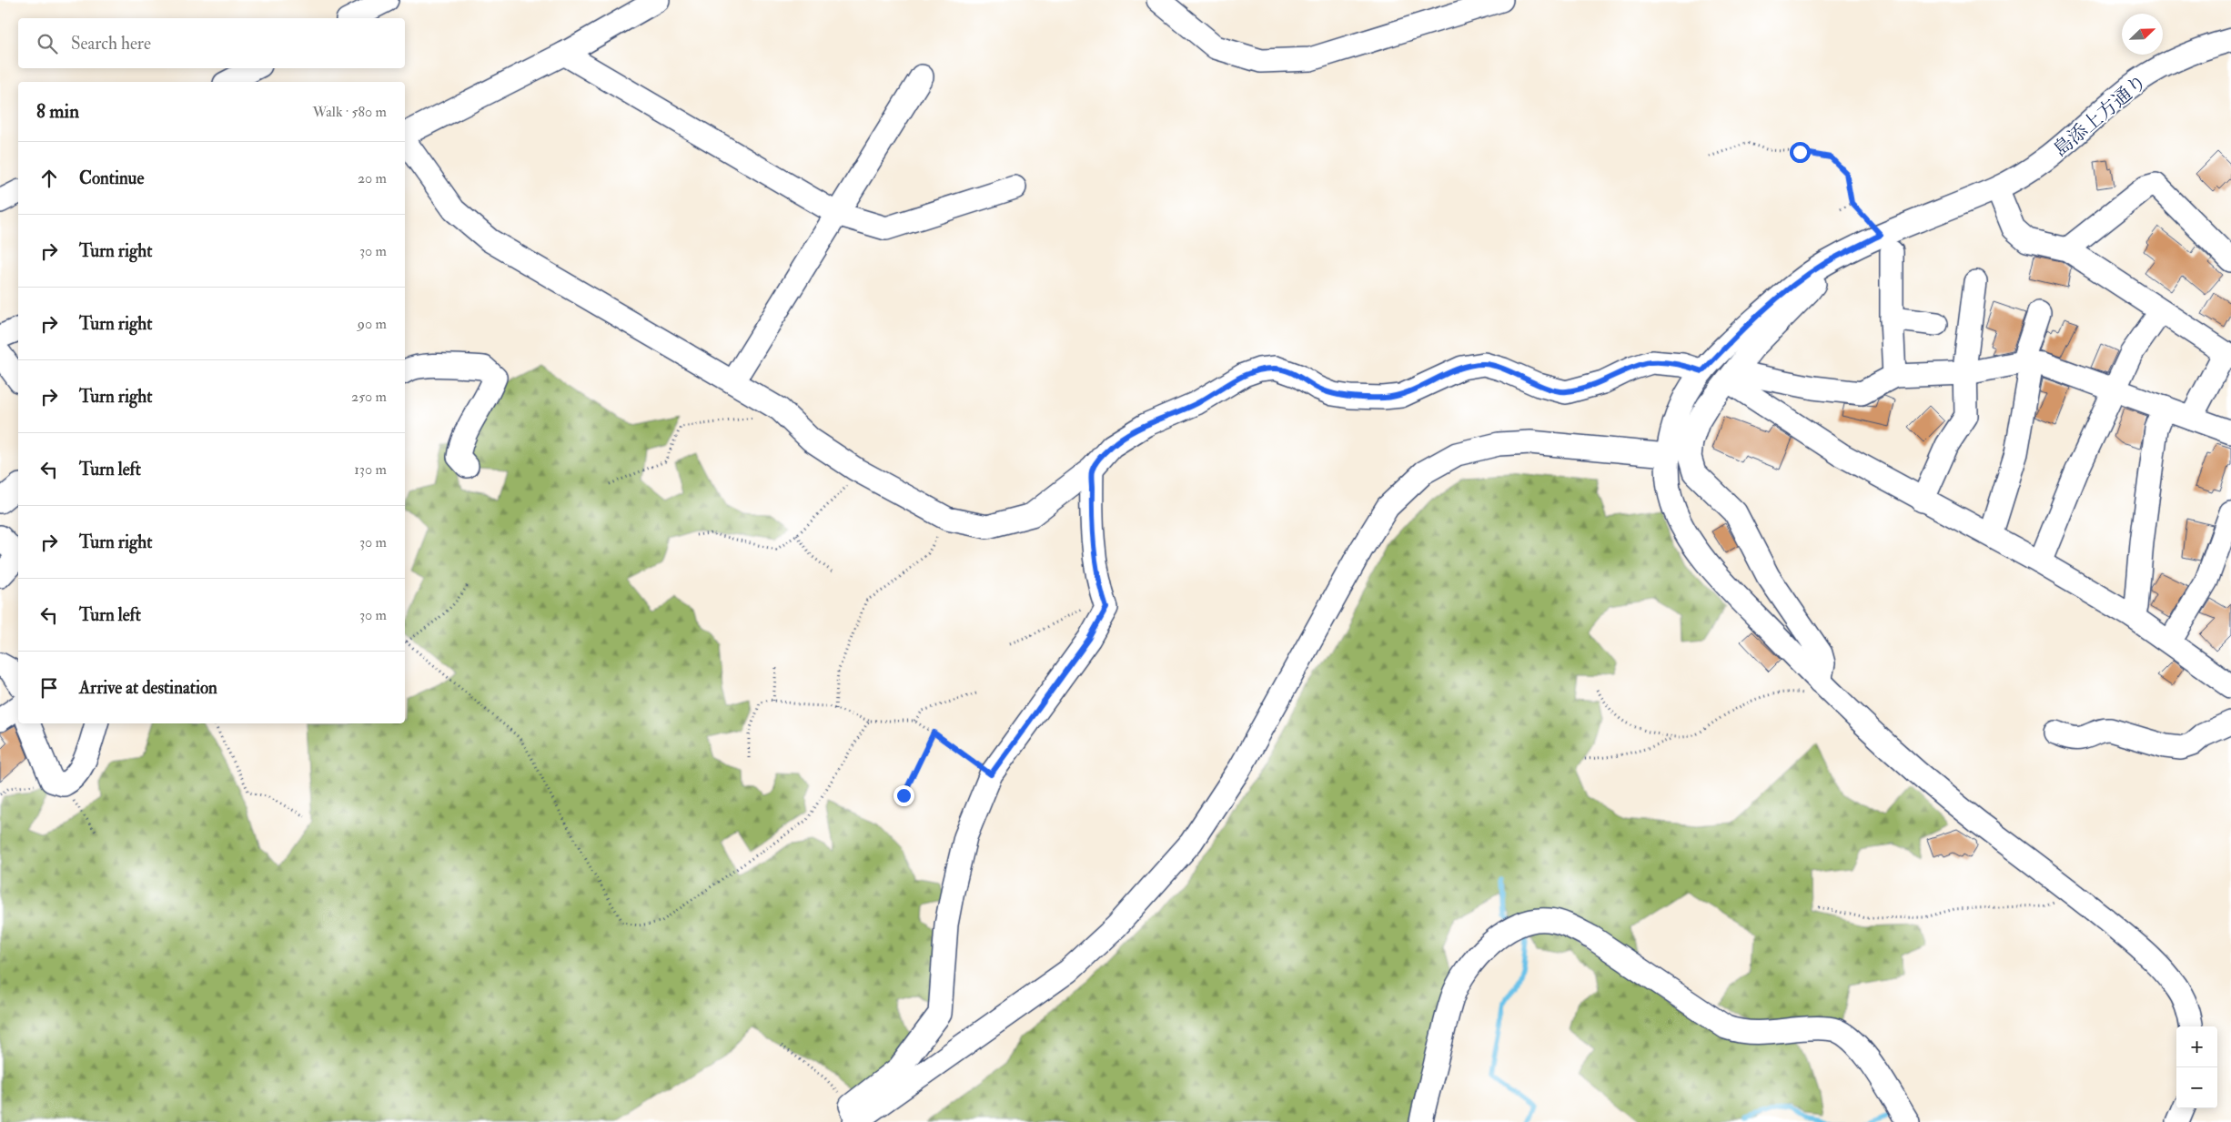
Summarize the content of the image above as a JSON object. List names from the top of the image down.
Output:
{
  "streets": {
    "street": ["島添上方通り"]
  },
  "north": "top right",
  "page": {
    "search": "Search here",
    "heading": ["8 min", "Walk · 580 m"],
    "list": [
      ["Continue", "20 m"],
      ["Turn right", "30 m"],
      ["Turn right", "90 m"],
      ["Turn right", "250 m"],
      ["Turn left", "130 m"],
      ["Turn right", "30 m"],
      ["Turn left", "30 m"],
      "Arrive at destination"
    ],
    "map_buttons": ["+", "−"]
  }
}
